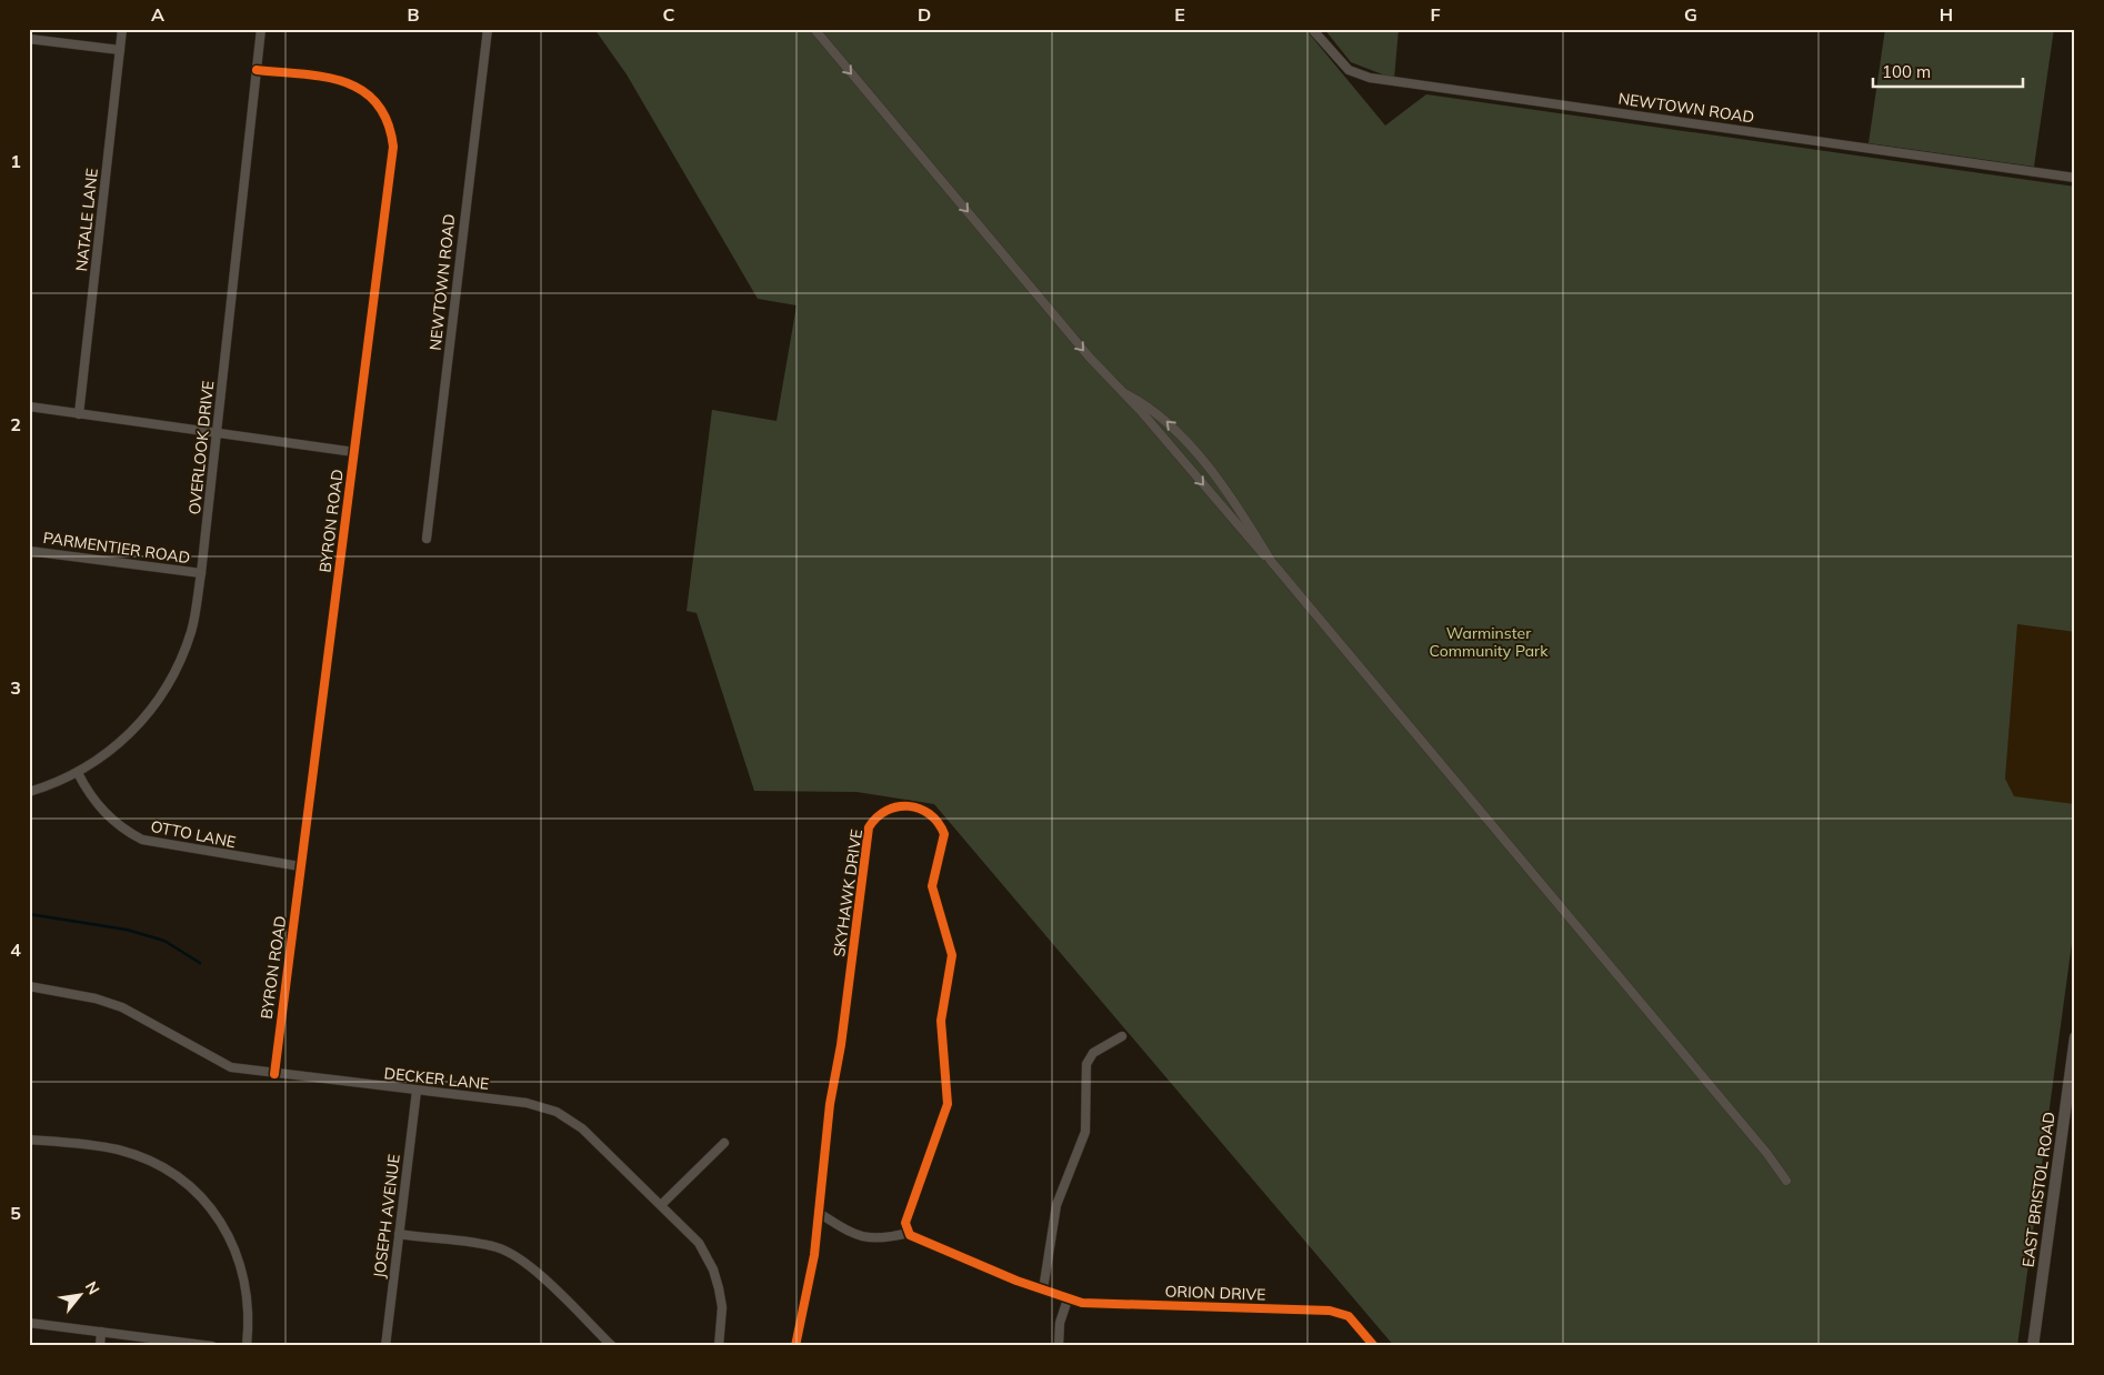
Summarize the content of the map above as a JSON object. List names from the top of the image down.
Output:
{
  "streets": {
    "main road": ["EAST BRISTOL ROAD"],
    "street": [
      "NEWTOWN ROAD",
      "NATALE LANE",
      "OVERLOOK DRIVE",
      "BYRON ROAD",
      "PARMENTIER ROAD",
      "OTTO LANE",
      "SKYHAWK DRIVE",
      "DECKER LANE",
      "JOSEPH AVENUE",
      "ORION DRIVE"
    ]
  },
  "crossings": [
    ["OVERLOOK DRIVE", "BYRON ROAD"],
    ["OVERLOOK DRIVE", "PARMENTIER ROAD"],
    ["OVERLOOK DRIVE", "OTTO LANE"],
    ["BYRON ROAD", "OTTO LANE"],
    ["BYRON ROAD", "DECKER LANE"],
    ["DECKER LANE", "JOSEPH AVENUE"]
  ],
  "parks": ["Warminster Community Park"],
  "scale_bar": "100 m",
  "north": "top right",
  "grid": {
    "columns": [
      "A",
      "B",
      "C",
      "D",
      "E",
      "F",
      "G",
      "H"
    ],
    "rows": [
      "1",
      "2",
      "3",
      "4",
      "5"
    ]
  }
}
